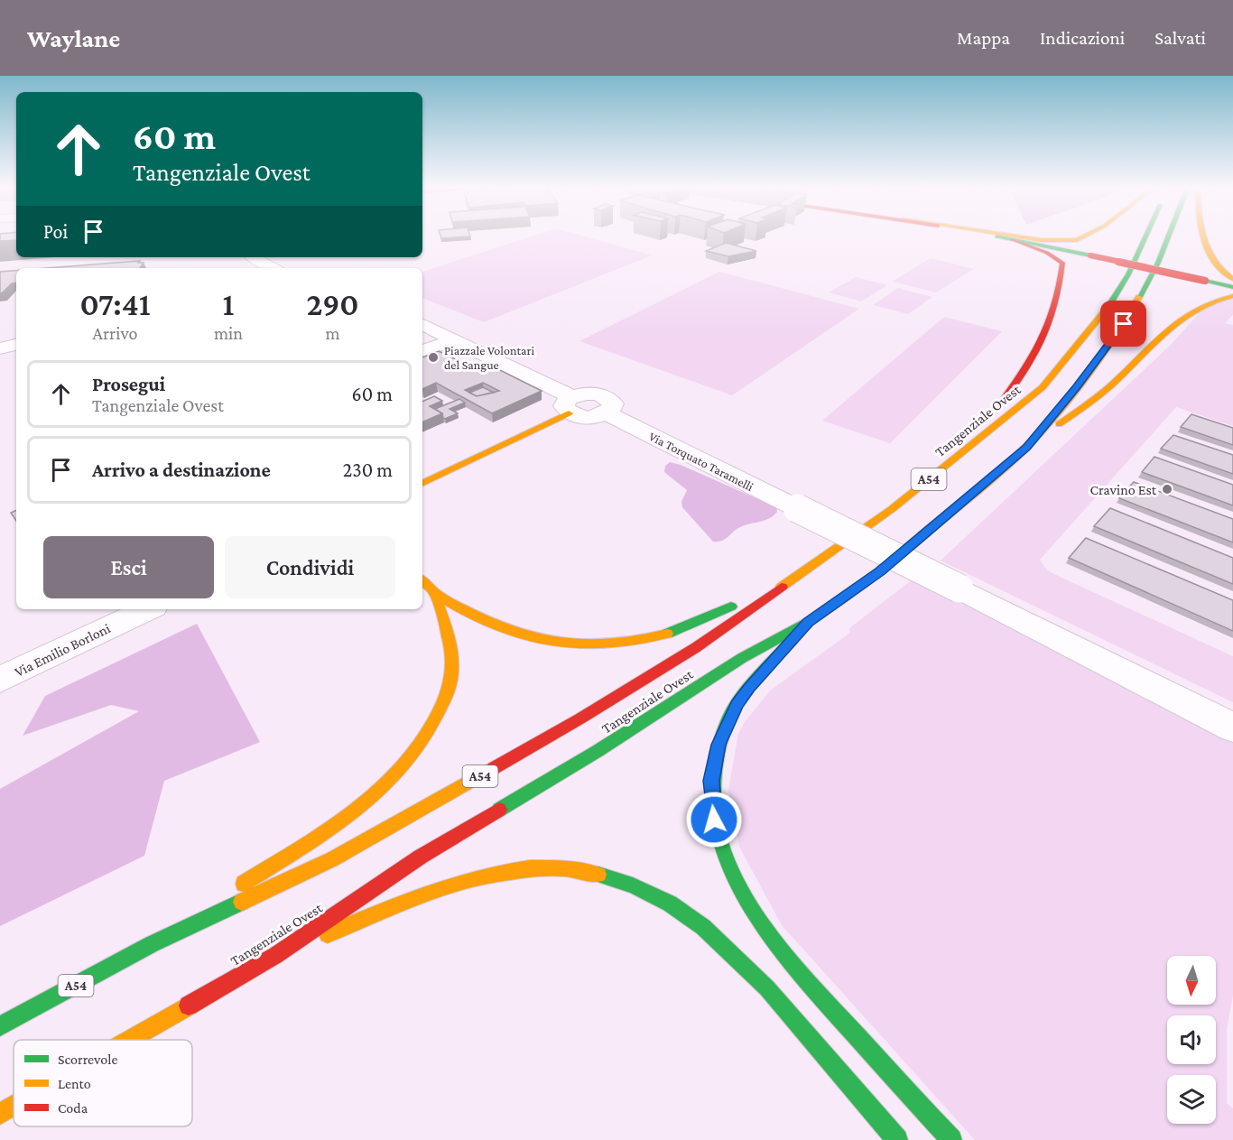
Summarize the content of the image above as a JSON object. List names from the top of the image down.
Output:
{
  "streets": {
    "main road": ["Tangenziale Ovest", "A54"],
    "street": ["Via Torquato Taramelli", "Via Emilio Borloni"]
  },
  "places": ["Piazzale Volontari del Sangue", "Cravino Est"],
  "legend": ["Scorrevole", "Lento", "Coda"],
  "north": "bottom",
  "page": {
    "header": "Waylane",
    "nav": ["Mappa", "Indicazioni", "Salvati"],
    "turn": ["60 m", "Tangenziale Ovest"],
    "then": "Poi",
    "eta": [
      "07:41",
      "Arrivo",
      "1",
      "min",
      "290",
      "m"
    ],
    "list": [
      {
        "name": "Prosegui",
        "note": "Tangenziale Ovest",
        "value": "60 m"
      },
      {
        "name": "Arrivo a destinazione",
        "value": "230 m"
      }
    ],
    "buttons": ["Esci", "Condividi"]
  }
}
